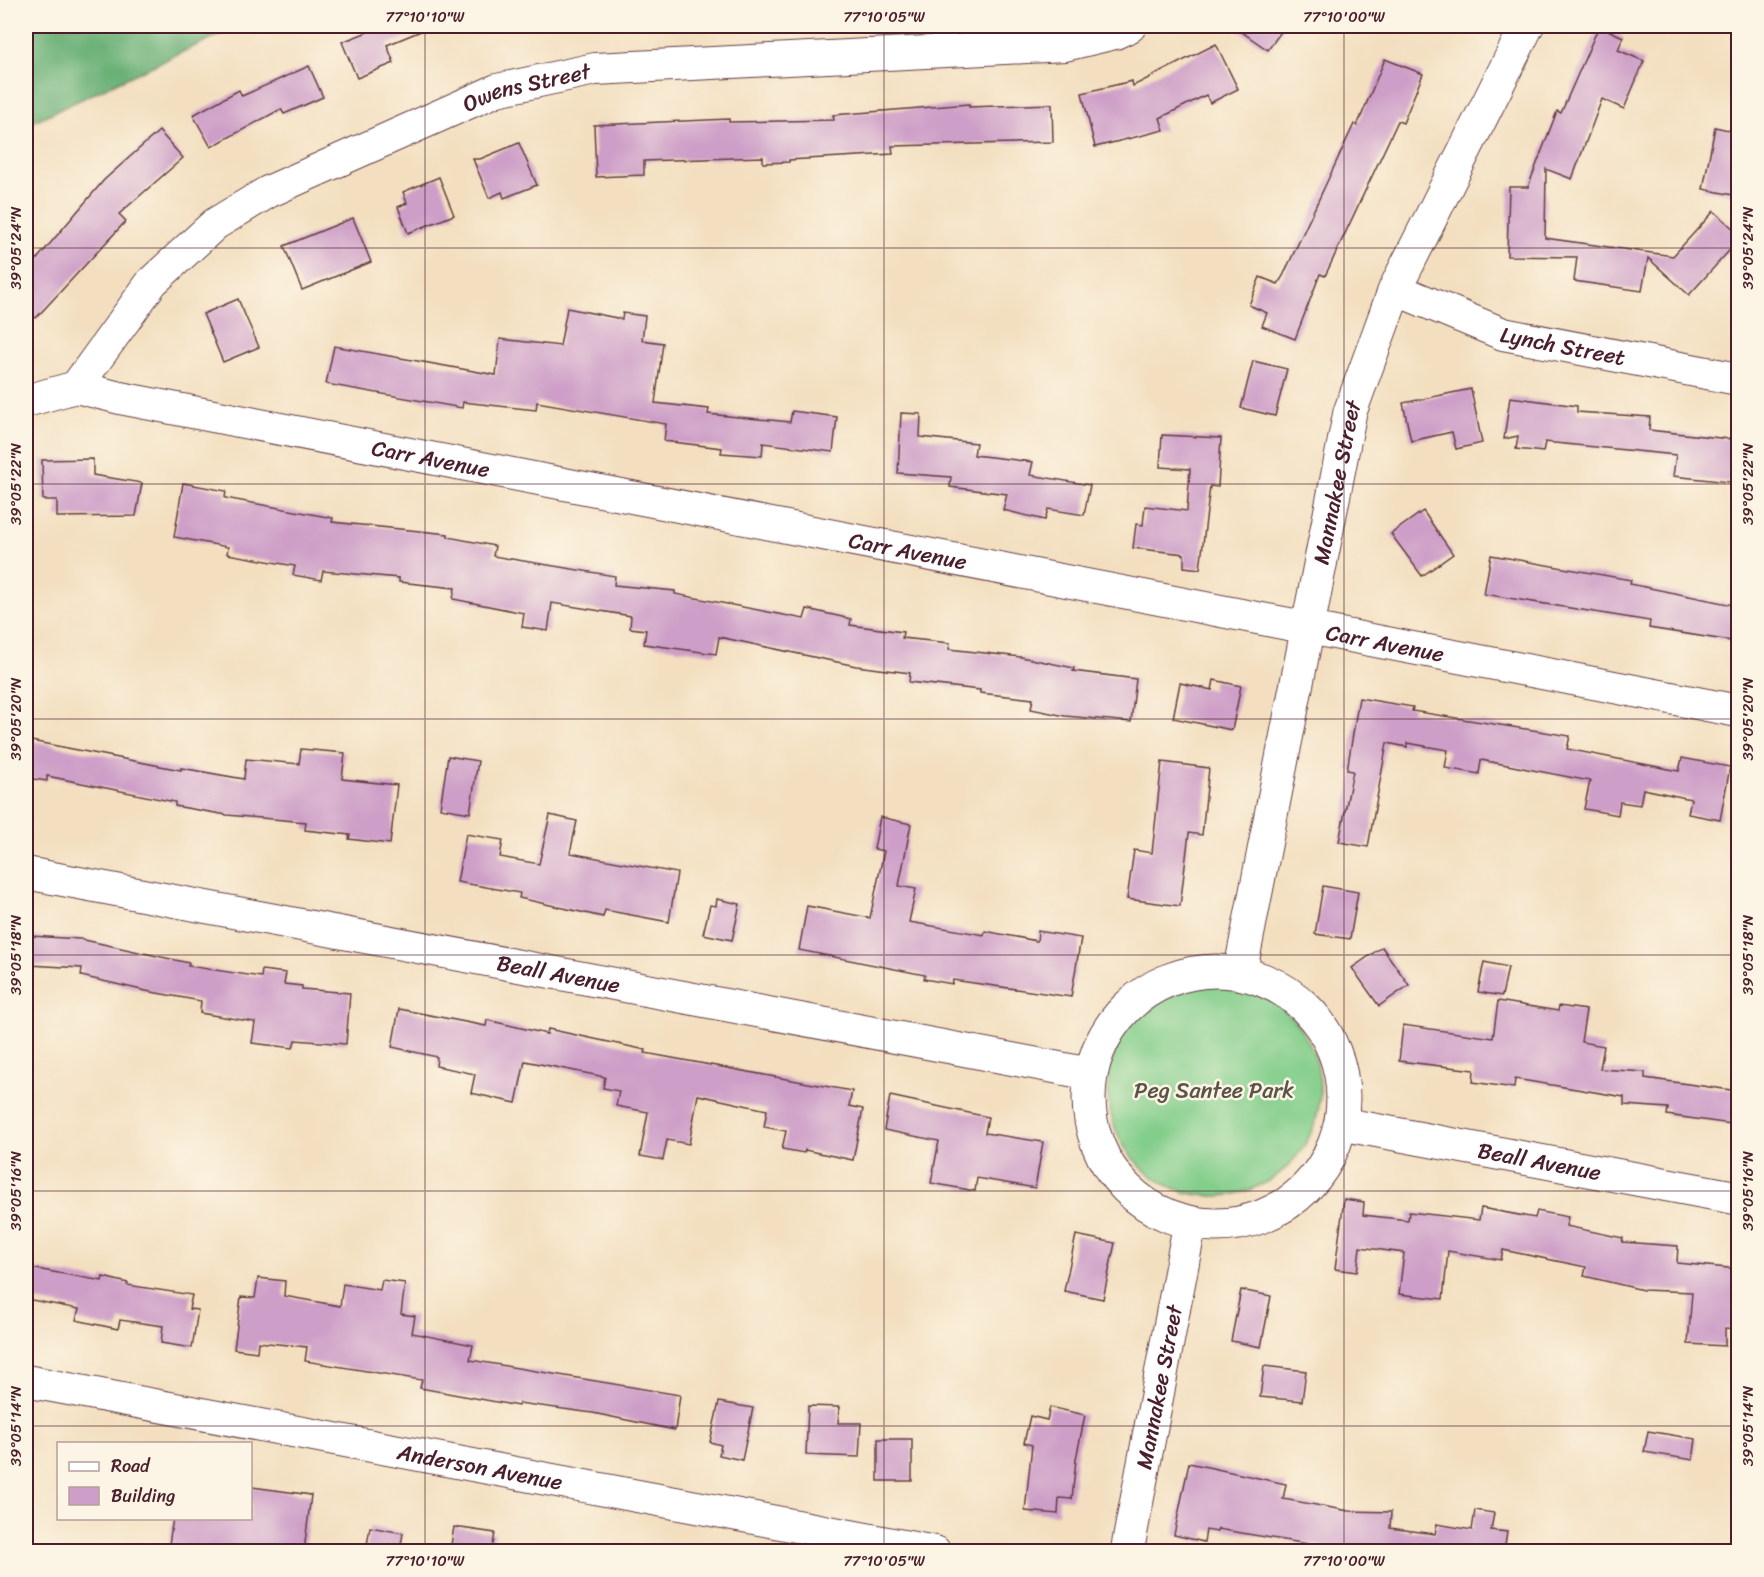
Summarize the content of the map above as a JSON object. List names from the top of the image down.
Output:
{
  "streets": {
    "street": [
      "Owens Street",
      "Lynch Street",
      "Carr Avenue",
      "Mannakee Street",
      "Beall Avenue",
      "Anderson Avenue"
    ]
  },
  "crossings": [
    ["Owens Street", "Carr Avenue"],
    ["Lynch Street", "Mannakee Street"],
    ["Carr Avenue", "Mannakee Street"]
  ],
  "parks": ["Peg Santee Park"],
  "legend": ["Road", "Building"],
  "coordinates": [
    "77°10'10\"W",
    "77°10'05\"W",
    "77°10'00\"W",
    "39°05'24\"N",
    "39°05'22\"N",
    "39°05'20\"N",
    "39°05'18\"N",
    "39°05'16\"N",
    "39°05'14\"N"
  ]
}
